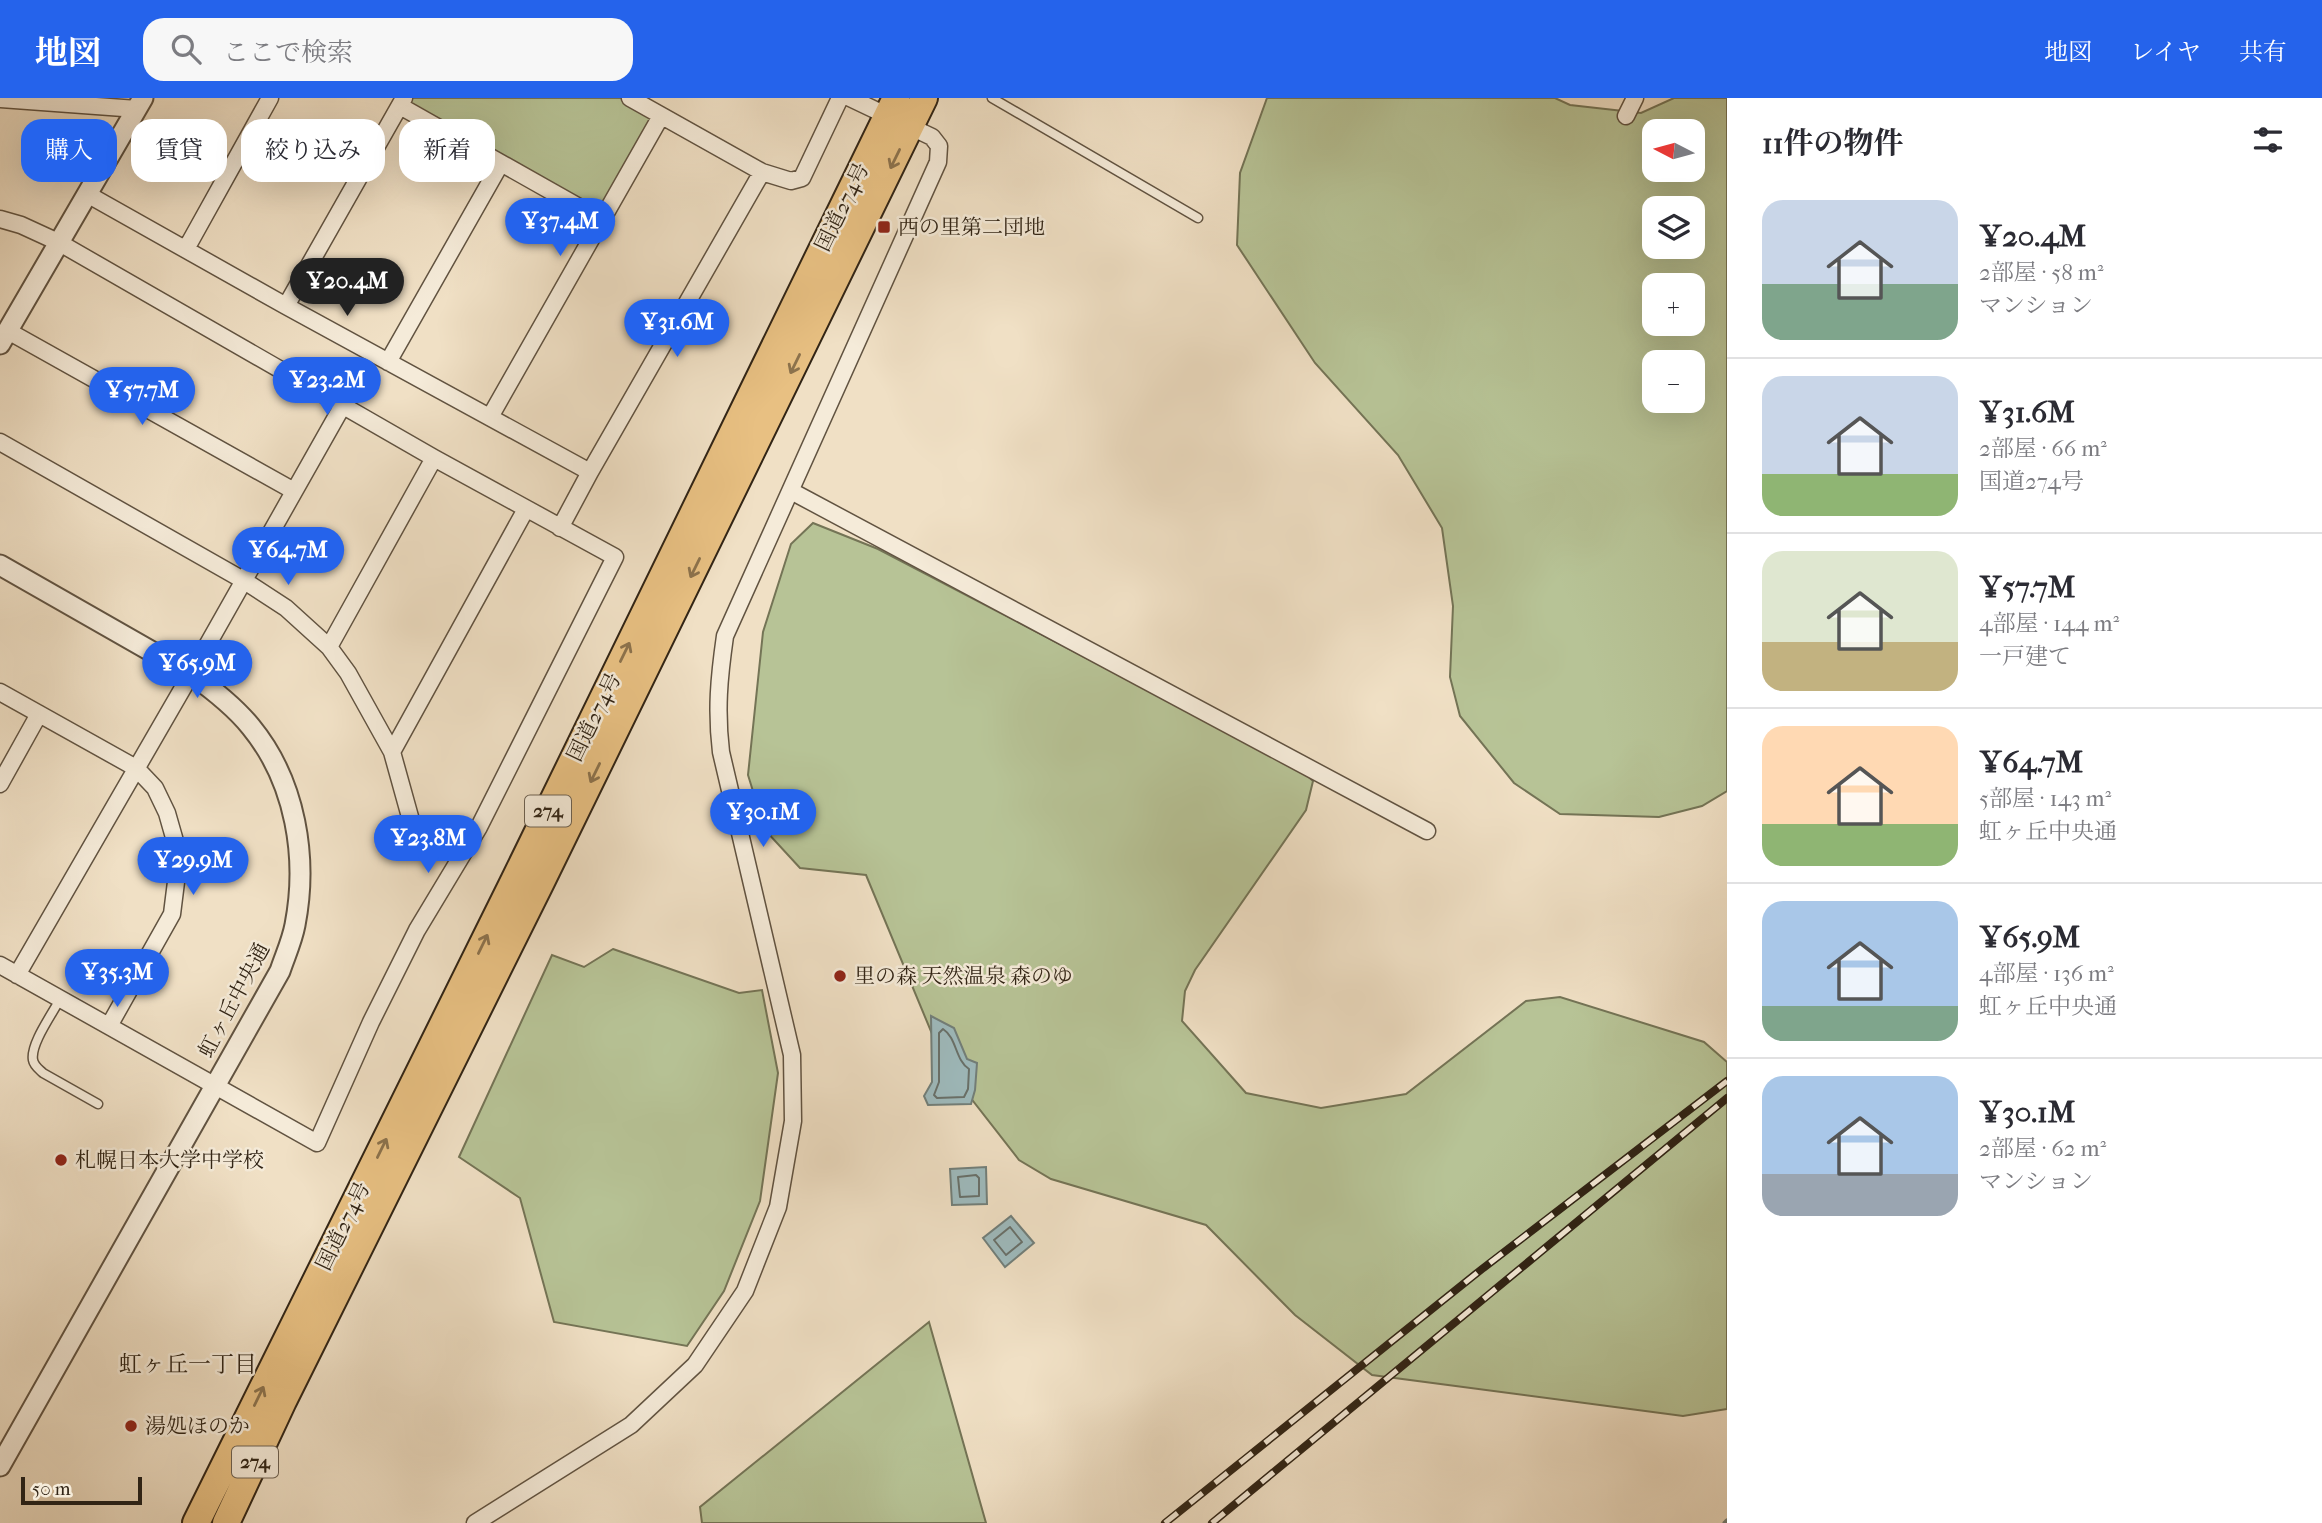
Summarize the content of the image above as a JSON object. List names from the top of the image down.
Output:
{
  "streets": {
    "highway": ["国道274号", "274"],
    "street": ["虹ヶ丘中央通"]
  },
  "districts": ["虹ヶ丘一丁目"],
  "places": {
    "transit": ["西の里第二団地"],
    "other": ["里の森 天然温泉 森のゆ", "札幌日本大学中学校", "湯処ほのか"]
  },
  "scale_bar": "50 m",
  "north": "left",
  "page": {
    "header": "地図",
    "search": "ここで検索",
    "nav": ["地図", "レイヤ", "共有"],
    "heading": "11件の物件",
    "map_buttons": ["+", "−"],
    "chip": [
      "購入",
      "賃貸",
      "絞り込み",
      "新着"
    ],
    "list": [
      {
        "name": "¥20.4M",
        "note": "2部屋 · 58 m² · マンション"
      },
      {
        "name": "¥31.6M",
        "note": "2部屋 · 66 m² · 国道274号"
      },
      {
        "name": "¥57.7M",
        "note": "4部屋 · 144 m² · 一戸建て"
      },
      {
        "name": "¥64.7M",
        "note": "5部屋 · 143 m² · 虹ヶ丘中央通"
      },
      {
        "name": "¥65.9M",
        "note": "4部屋 · 136 m² · 虹ヶ丘中央通"
      },
      {
        "name": "¥30.1M",
        "note": "2部屋 · 62 m² · マンション"
      }
    ],
    "price": [
      "¥37.4M",
      "¥20.4M",
      "¥31.6M",
      "¥23.2M",
      "¥57.7M",
      "¥64.7M",
      "¥65.9M",
      "¥30.1M",
      "¥23.8M",
      "¥29.9M",
      "¥35.3M"
    ],
    "scale": "50 m"
  }
}
